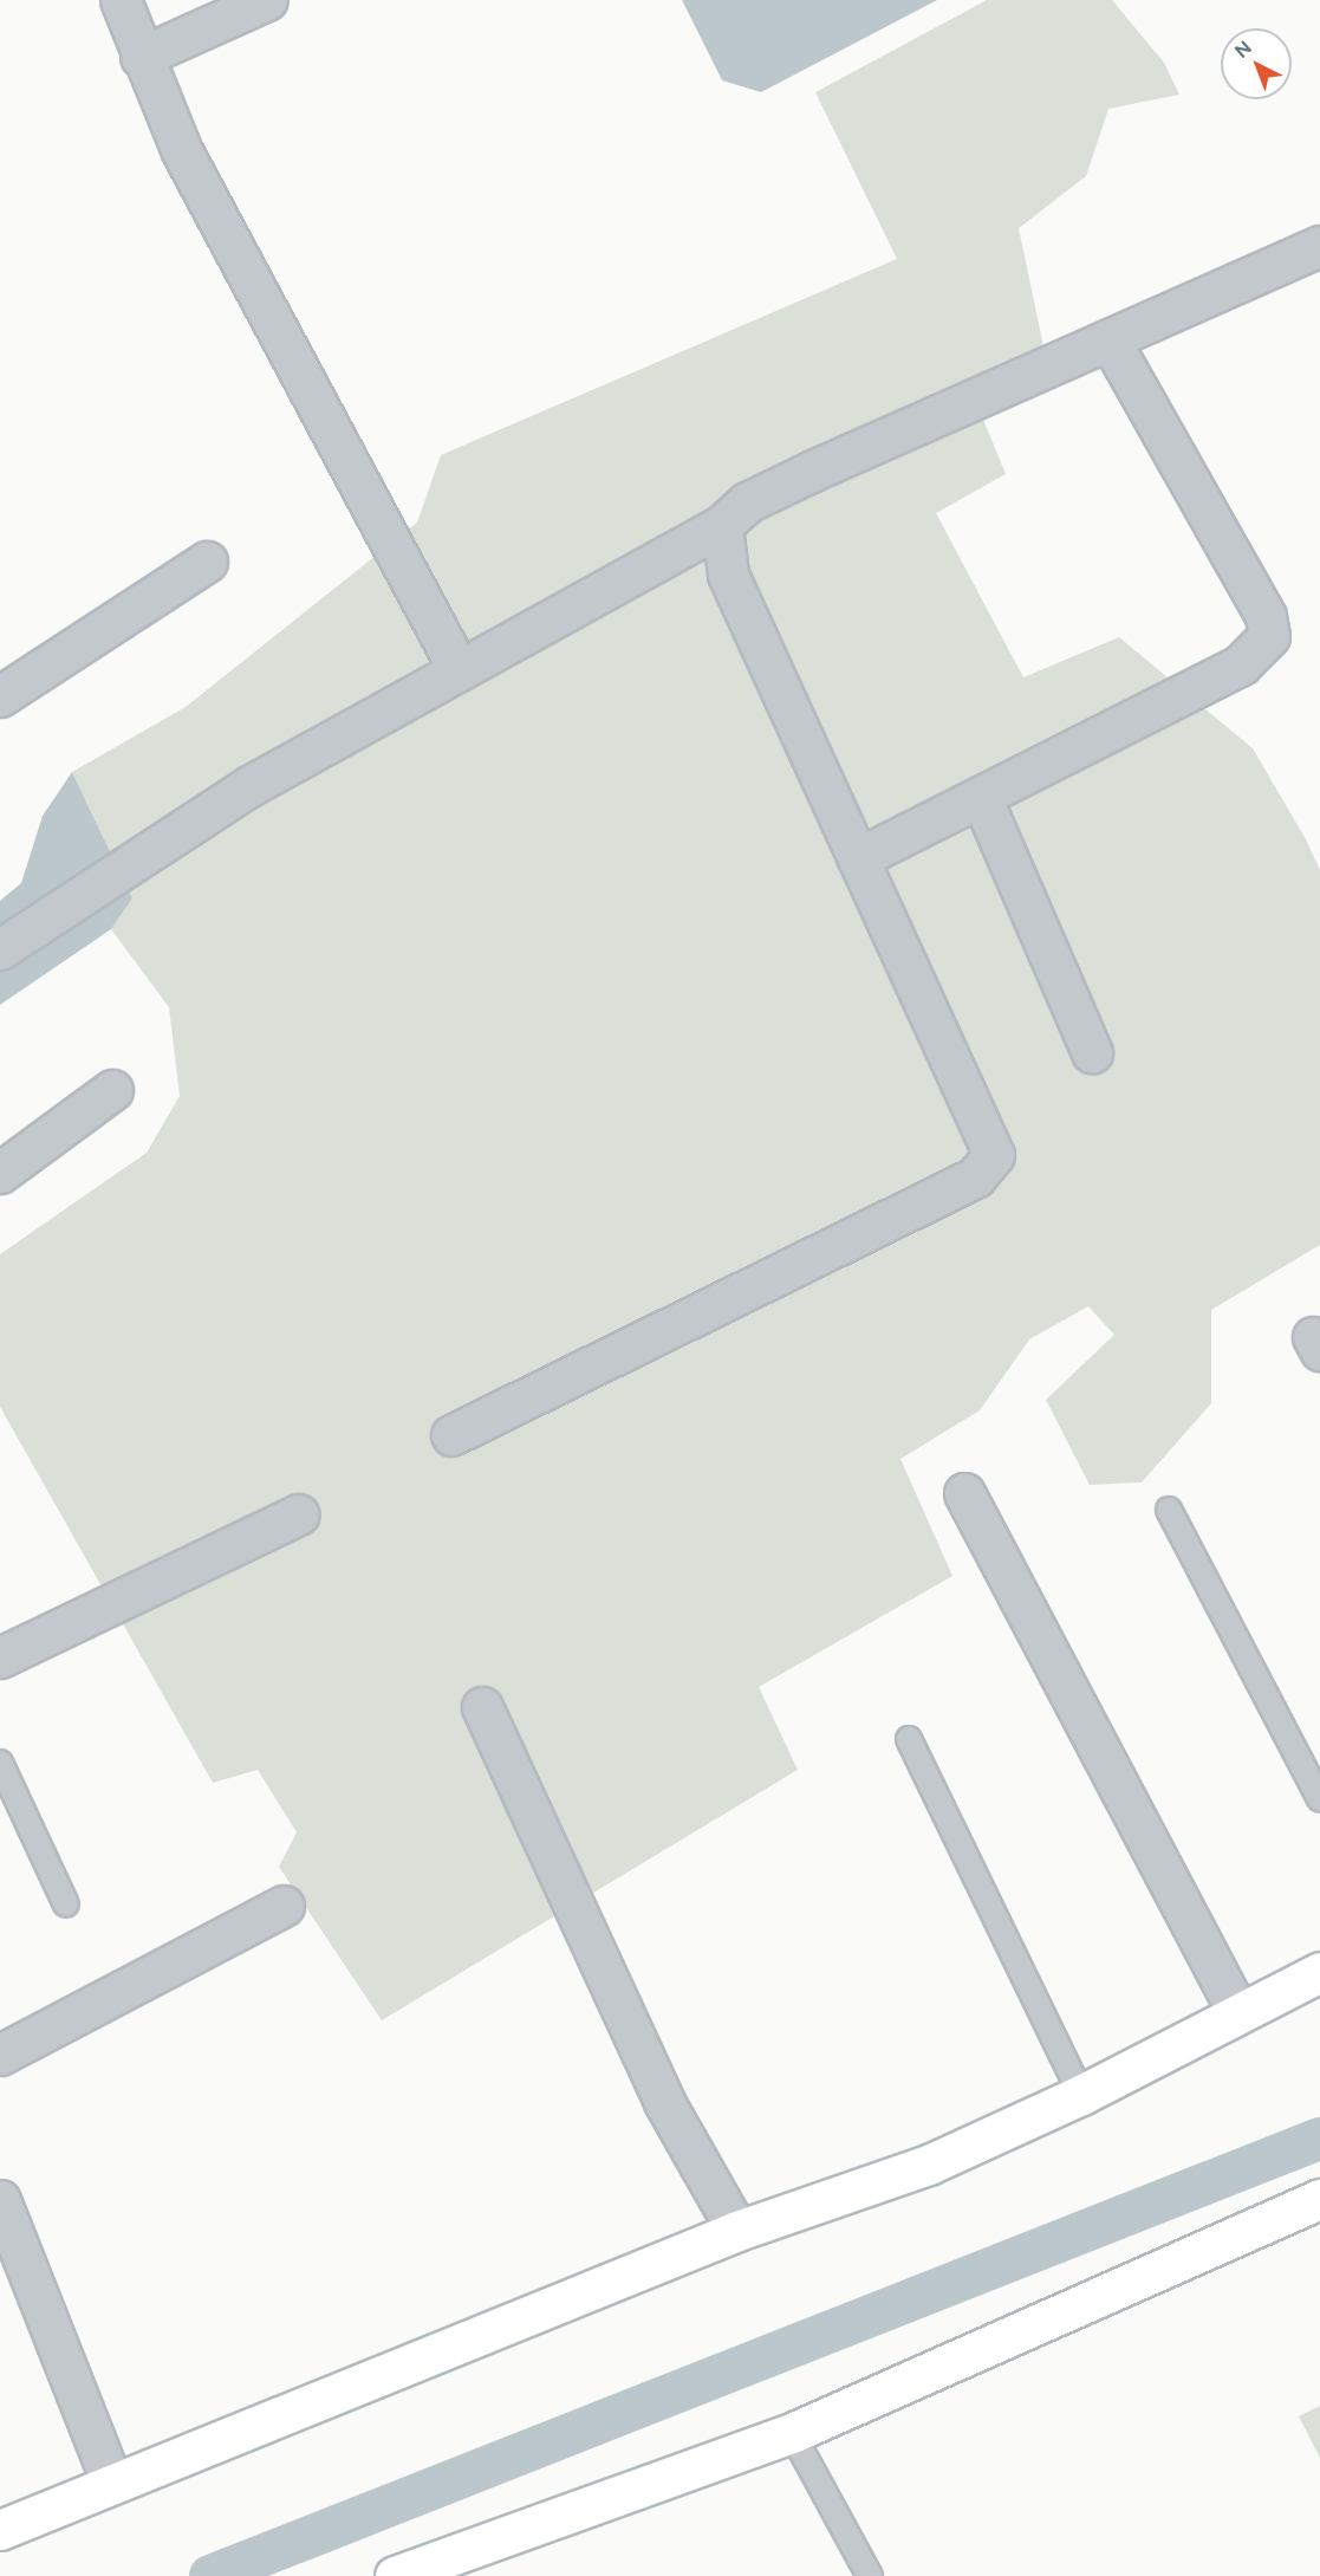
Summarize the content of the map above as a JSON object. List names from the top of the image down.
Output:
{
  "north": "top left"
}
